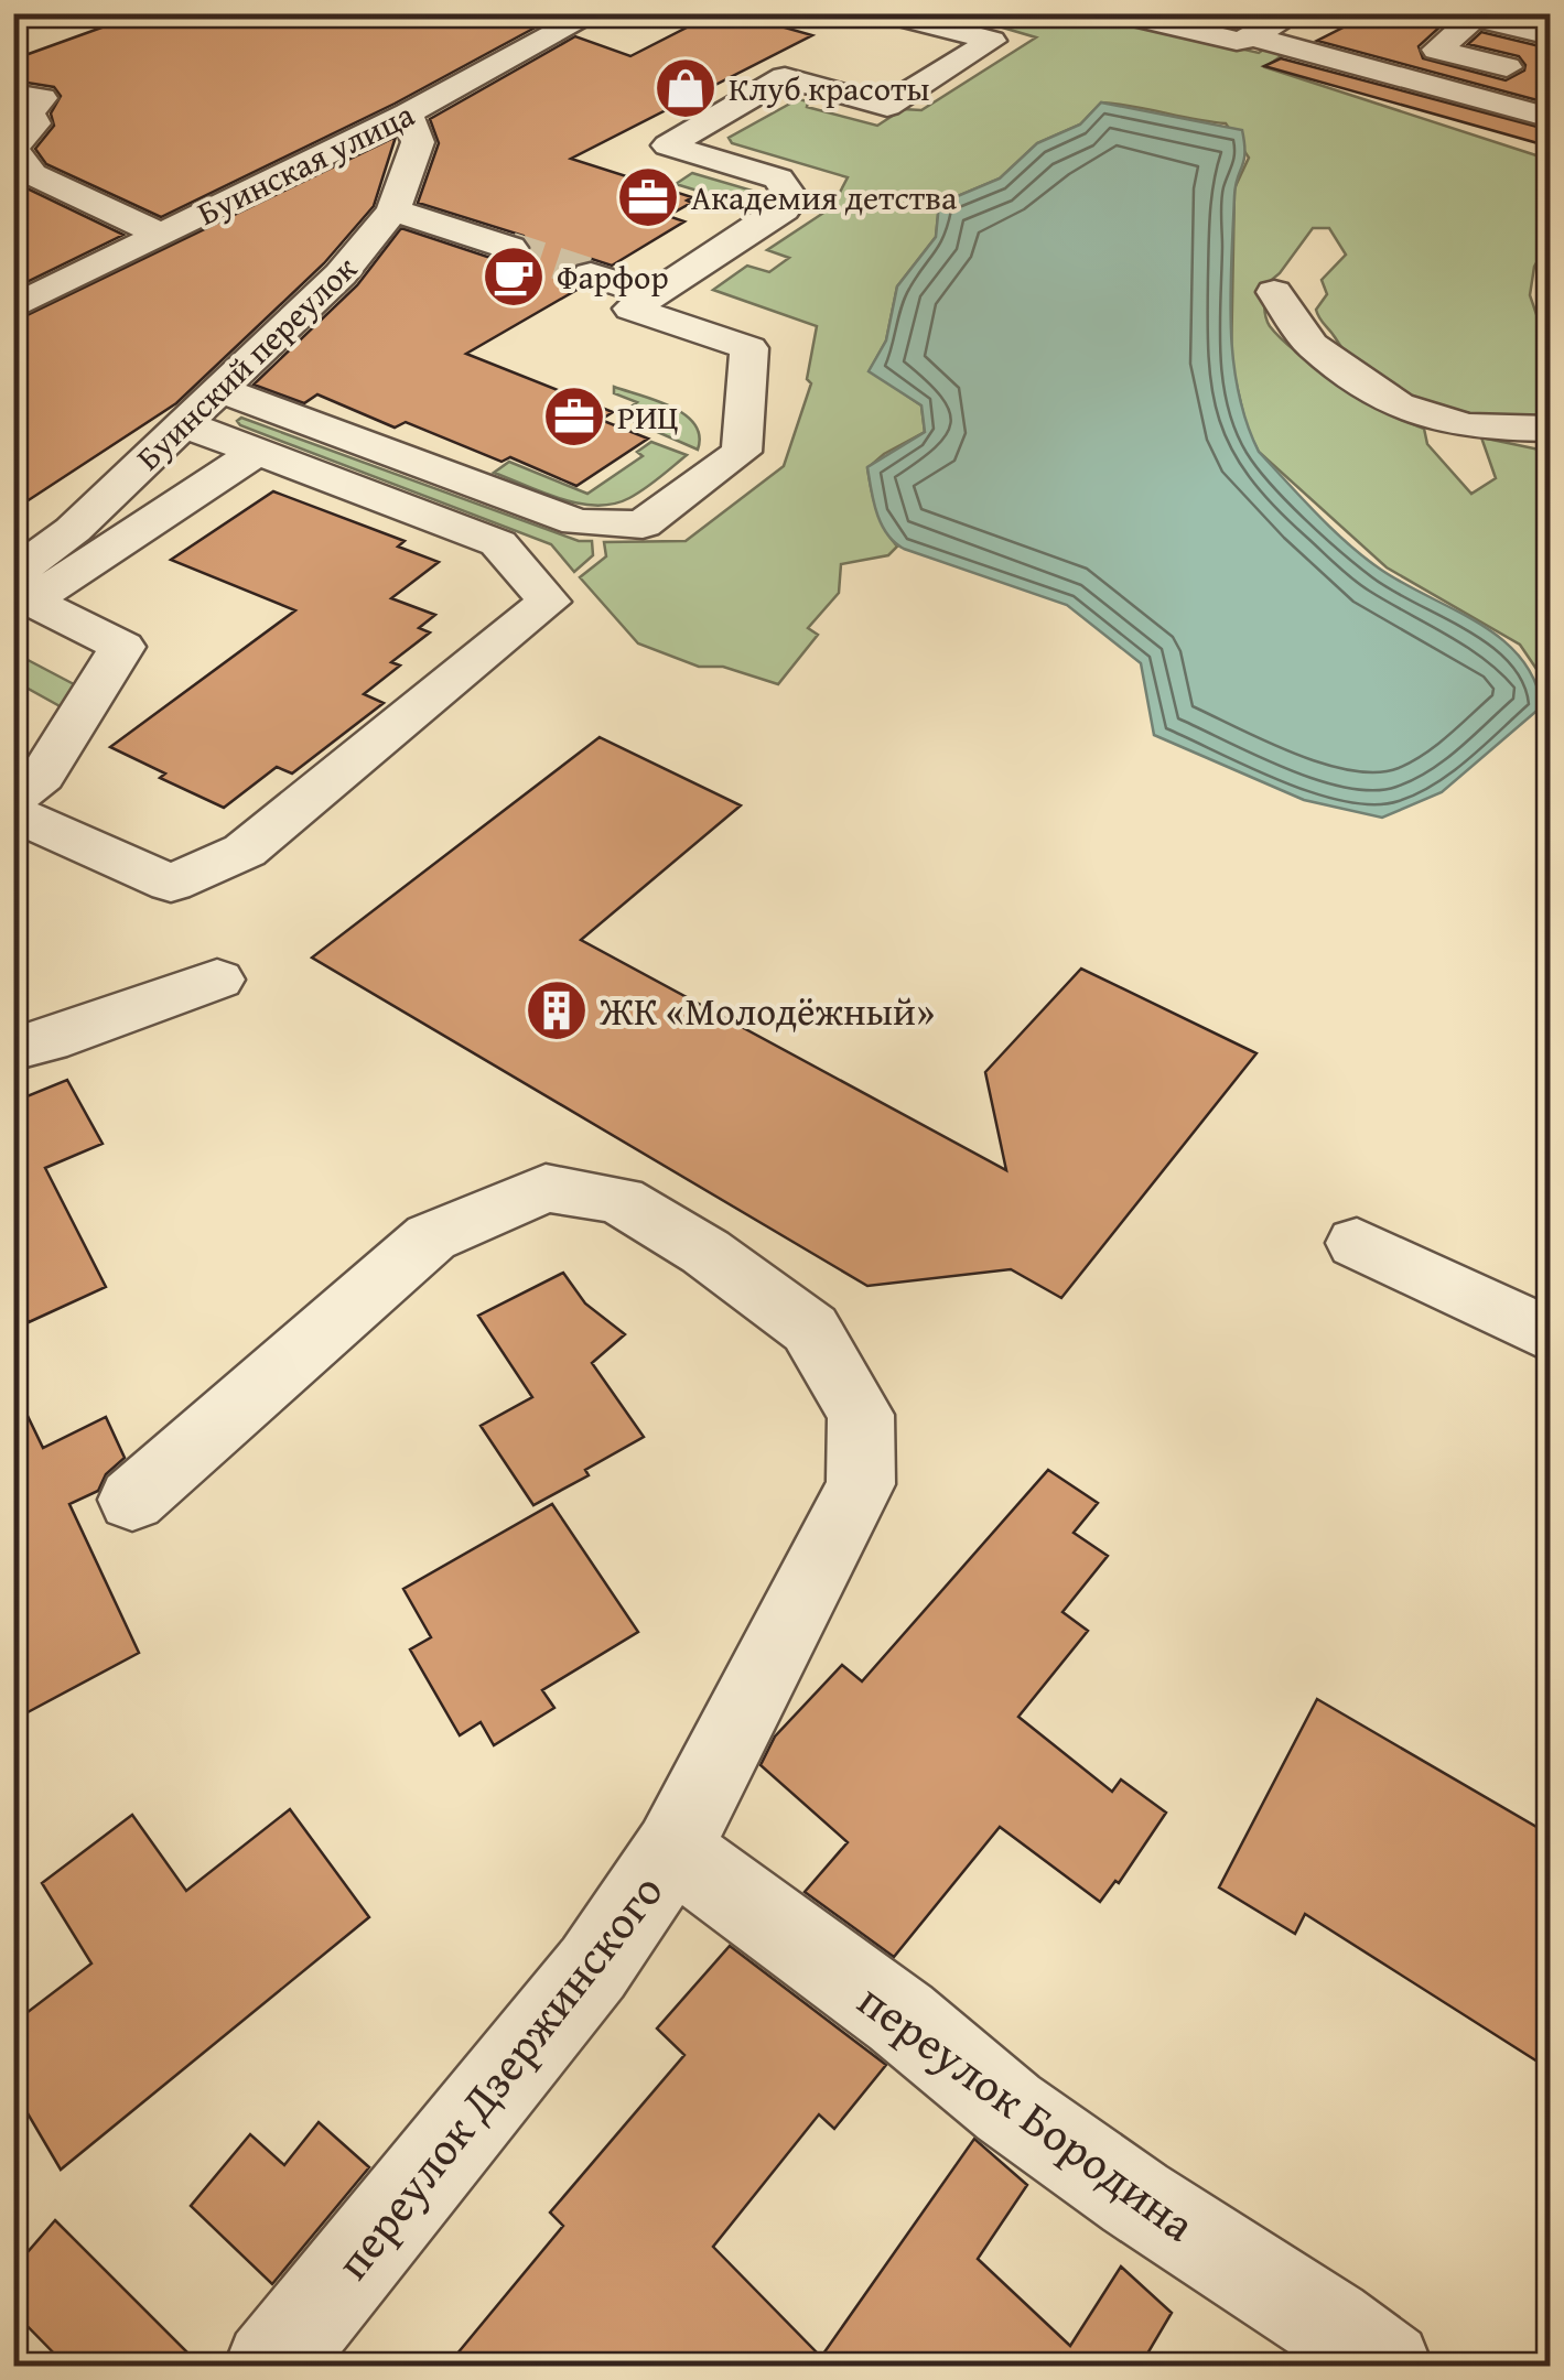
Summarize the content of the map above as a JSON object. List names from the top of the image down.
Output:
{
  "streets": {
    "street": [
      "Буинская улица",
      "Буинский переулок",
      "переулок Дзержинского",
      "переулок Бородина"
    ]
  },
  "crossings": [
    ["Буинская улица", "Буинский переулок"],
    ["переулок Дзержинского", "переулок Бородина"]
  ],
  "places": {
    "shop": ["Клуб красоты"],
    "office": ["Академия детства", "РИЦ"],
    "cafe": ["Фарфор"],
    "building": ["ЖК «Молодёжный»"]
  }
}
